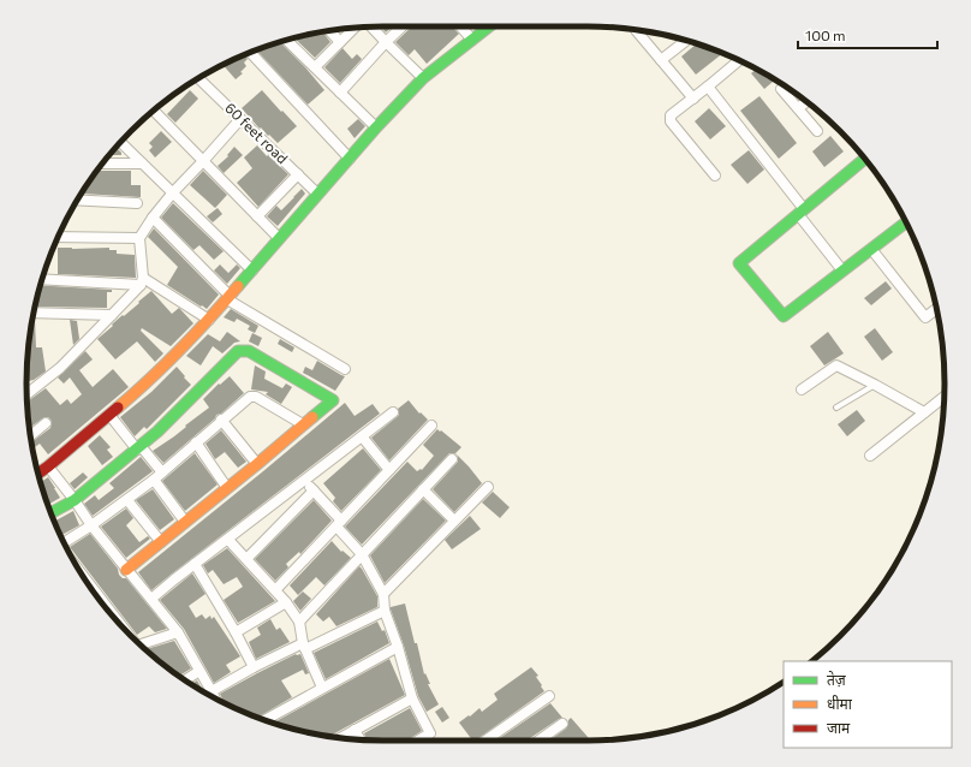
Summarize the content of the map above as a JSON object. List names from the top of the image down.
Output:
{
  "streets": {
    "street": ["60 feet road"]
  },
  "legend": ["तेज़", "धीमा", "जाम"],
  "scale_bar": "100 m"
}
